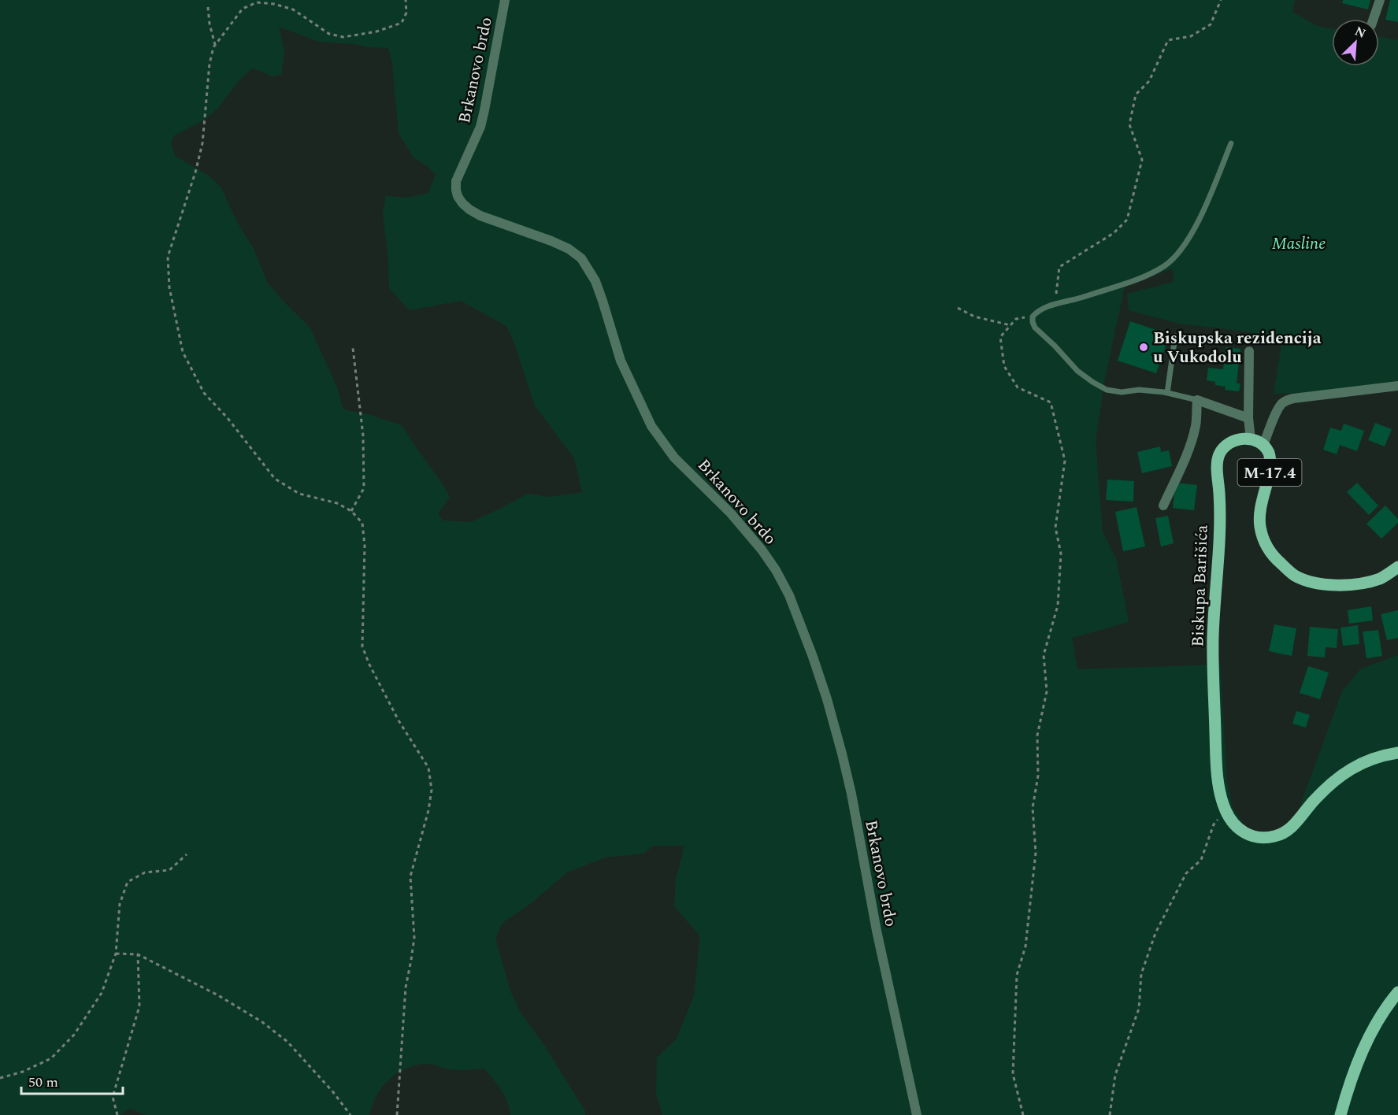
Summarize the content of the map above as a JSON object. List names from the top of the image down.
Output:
{
  "streets": {
    "main road": ["M-17.4", "Biskupa Barišića"],
    "street": ["Brkanovo brdo"]
  },
  "crossings": [
    ["M-17.4", "Biskupa Barišića"]
  ],
  "parks": ["Masline"],
  "places": ["Biskupska rezidencija u Vukodolu"],
  "scale_bar": "50 m",
  "north": "top right"
}
